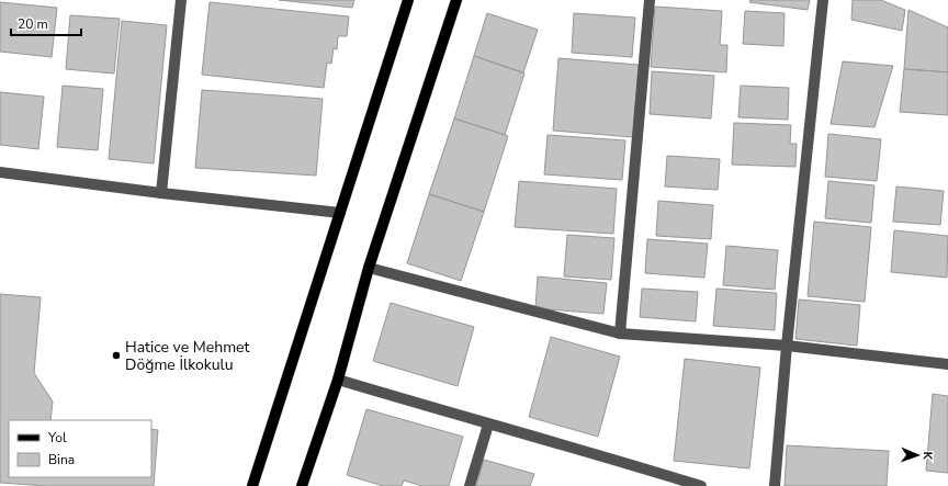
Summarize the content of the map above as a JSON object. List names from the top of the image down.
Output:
{
  "places": ["Hatice ve Mehmet Döğme İlkokulu"],
  "legend": ["Yol", "Bina"],
  "scale_bar": "20 m",
  "north": "right"
}
